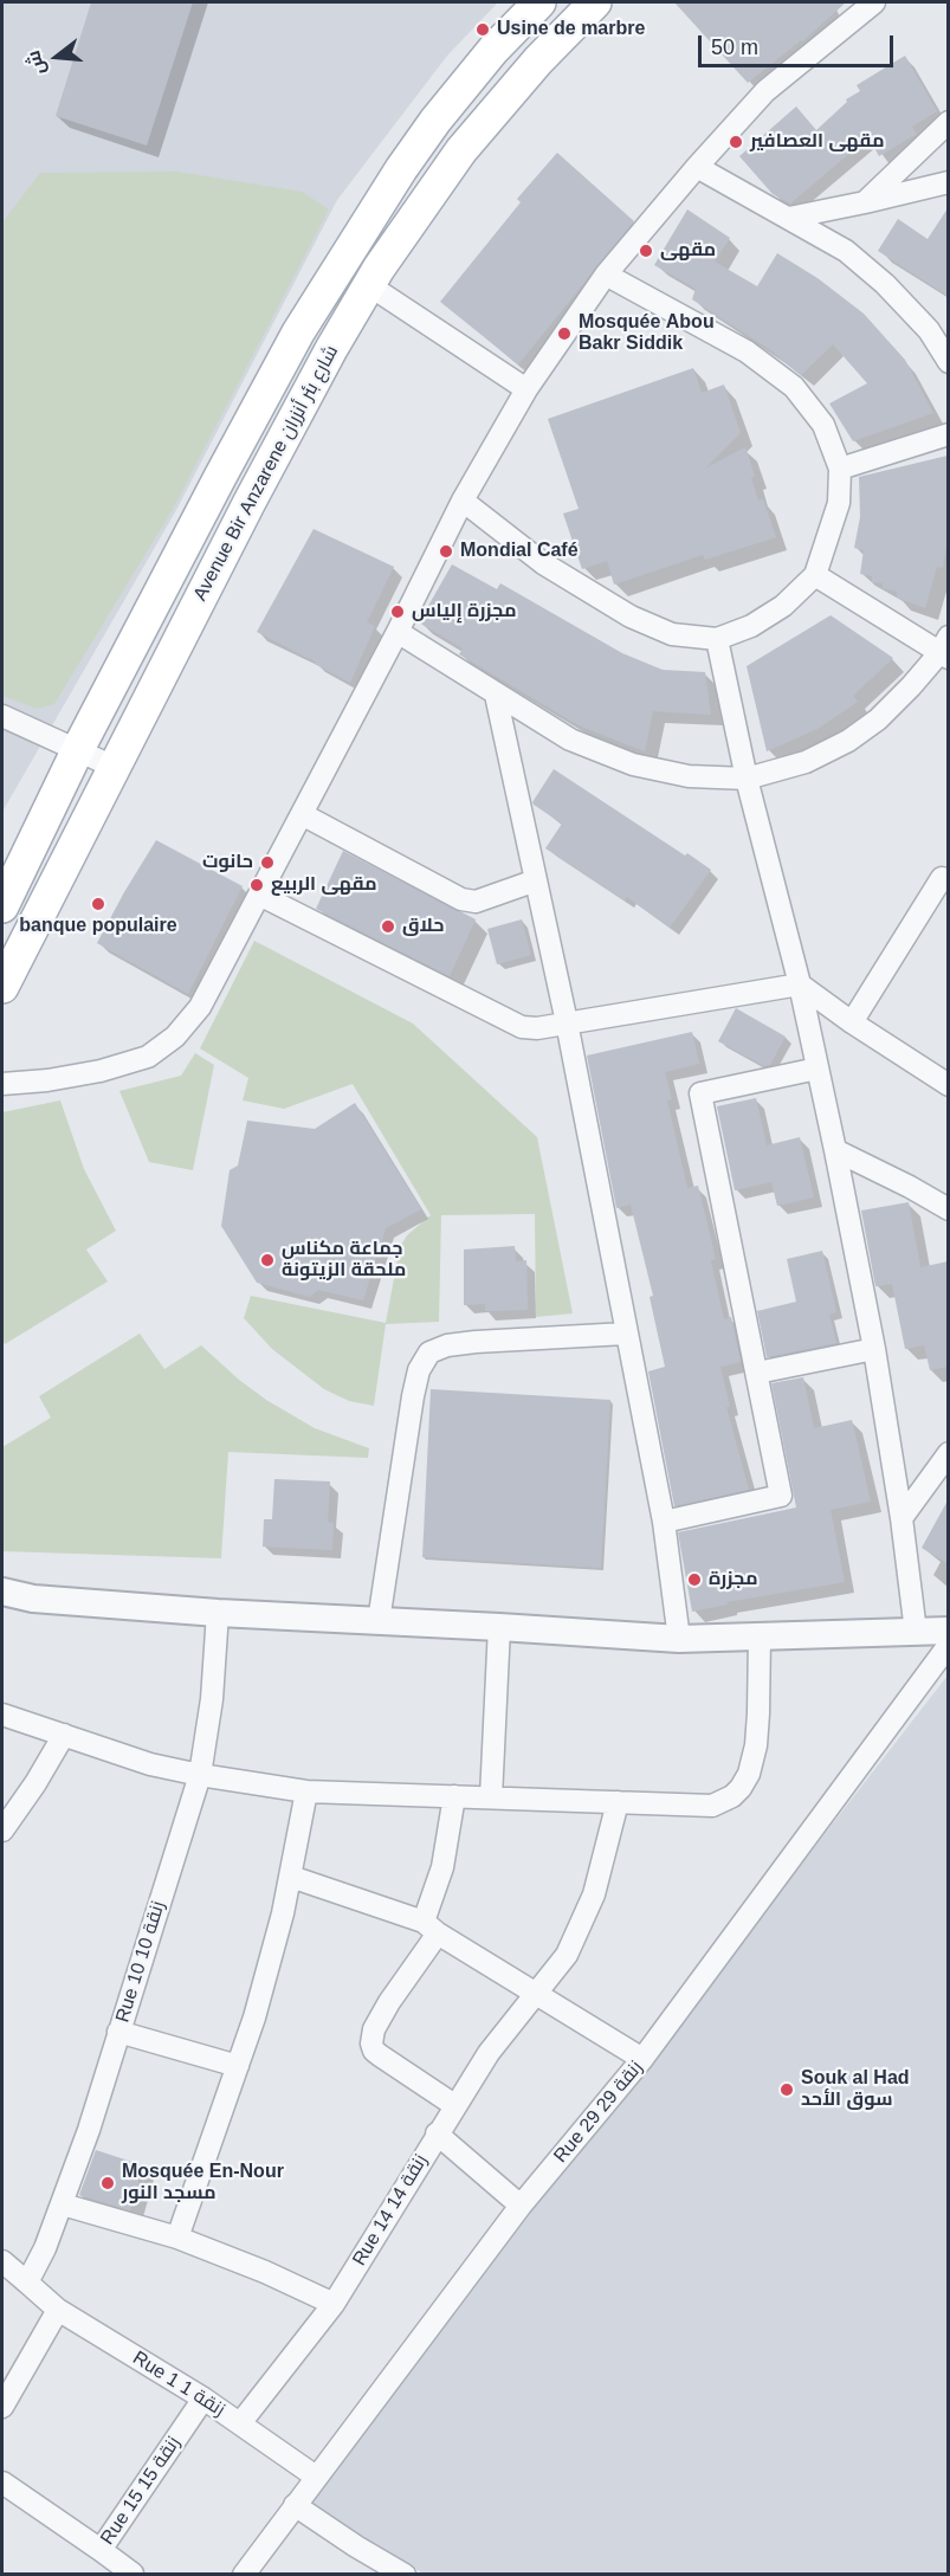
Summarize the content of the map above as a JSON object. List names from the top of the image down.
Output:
{
  "streets": {
    "main road": ["Avenue Bir Anzarene شارع بئر أنزران"],
    "street": [
      "Rue 10 زنقة 10",
      "Rue 29 زنقة 29",
      "Rue 14 زنقة 14",
      "Rue 1 زنقة 1",
      "Rue 15 زنقة 15"
    ]
  },
  "crossings": [
    ["Rue 10 زنقة 10", "Rue 1 زنقة 1"],
    ["Rue 29 زنقة 29", "Rue 1 زنقة 1"],
    ["Rue 14 زنقة 14", "Rue 1 زنقة 1"],
    ["Rue 1 زنقة 1", "Rue 15 زنقة 15"]
  ],
  "places": [
    "Usine de marbre",
    "مقهى العصافير",
    "مقهى",
    "Mosquée Abou Bakr Siddik",
    "Mondial Café",
    "مجزرة إلياس",
    "حانوت",
    "مقهى الربيع",
    "banque populaire",
    "حلاق",
    "جماعة مكناس ملحقة الزيتونة",
    "مجزرة",
    "Souk al Had سوق الأحد",
    "Mosquée En-Nour مسجد النور"
  ],
  "scale_bar": "50 m",
  "north": "left"
}
